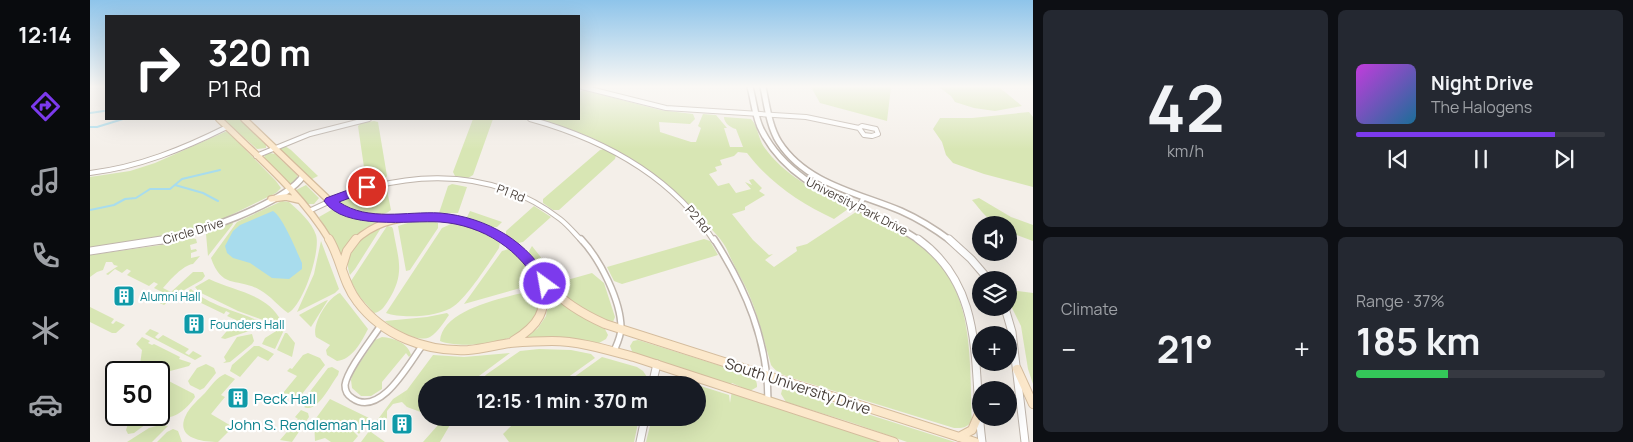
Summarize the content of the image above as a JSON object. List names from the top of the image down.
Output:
{
  "streets": {
    "main road": ["South University Drive"],
    "street": [
      "P1 Rd",
      "University Park Drive",
      "P2 Rd",
      "Circle Drive"
    ]
  },
  "crossings": [
    ["P1 Rd", "South University Drive"],
    ["P2 Rd", "South University Drive"]
  ],
  "places": {
    "building": [
      "Alumni Hall",
      "Founders Hall",
      "Peck Hall",
      "John S. Rendleman Hall"
    ]
  },
  "page": {
    "tabs": "12:14",
    "tile": [
      ["42", "km/h"],
      "Climate",
      ["Range · 37%", "185 km"]
    ],
    "turn": ["320 m", "P1 Rd"],
    "song": ["Night Drive", "The Halogens"],
    "map_buttons": ["+", "−"],
    "heat": ["−", "21°", "+"],
    "limit": "50",
    "trip": "12:15 · 1 min · 370 m"
  }
}
